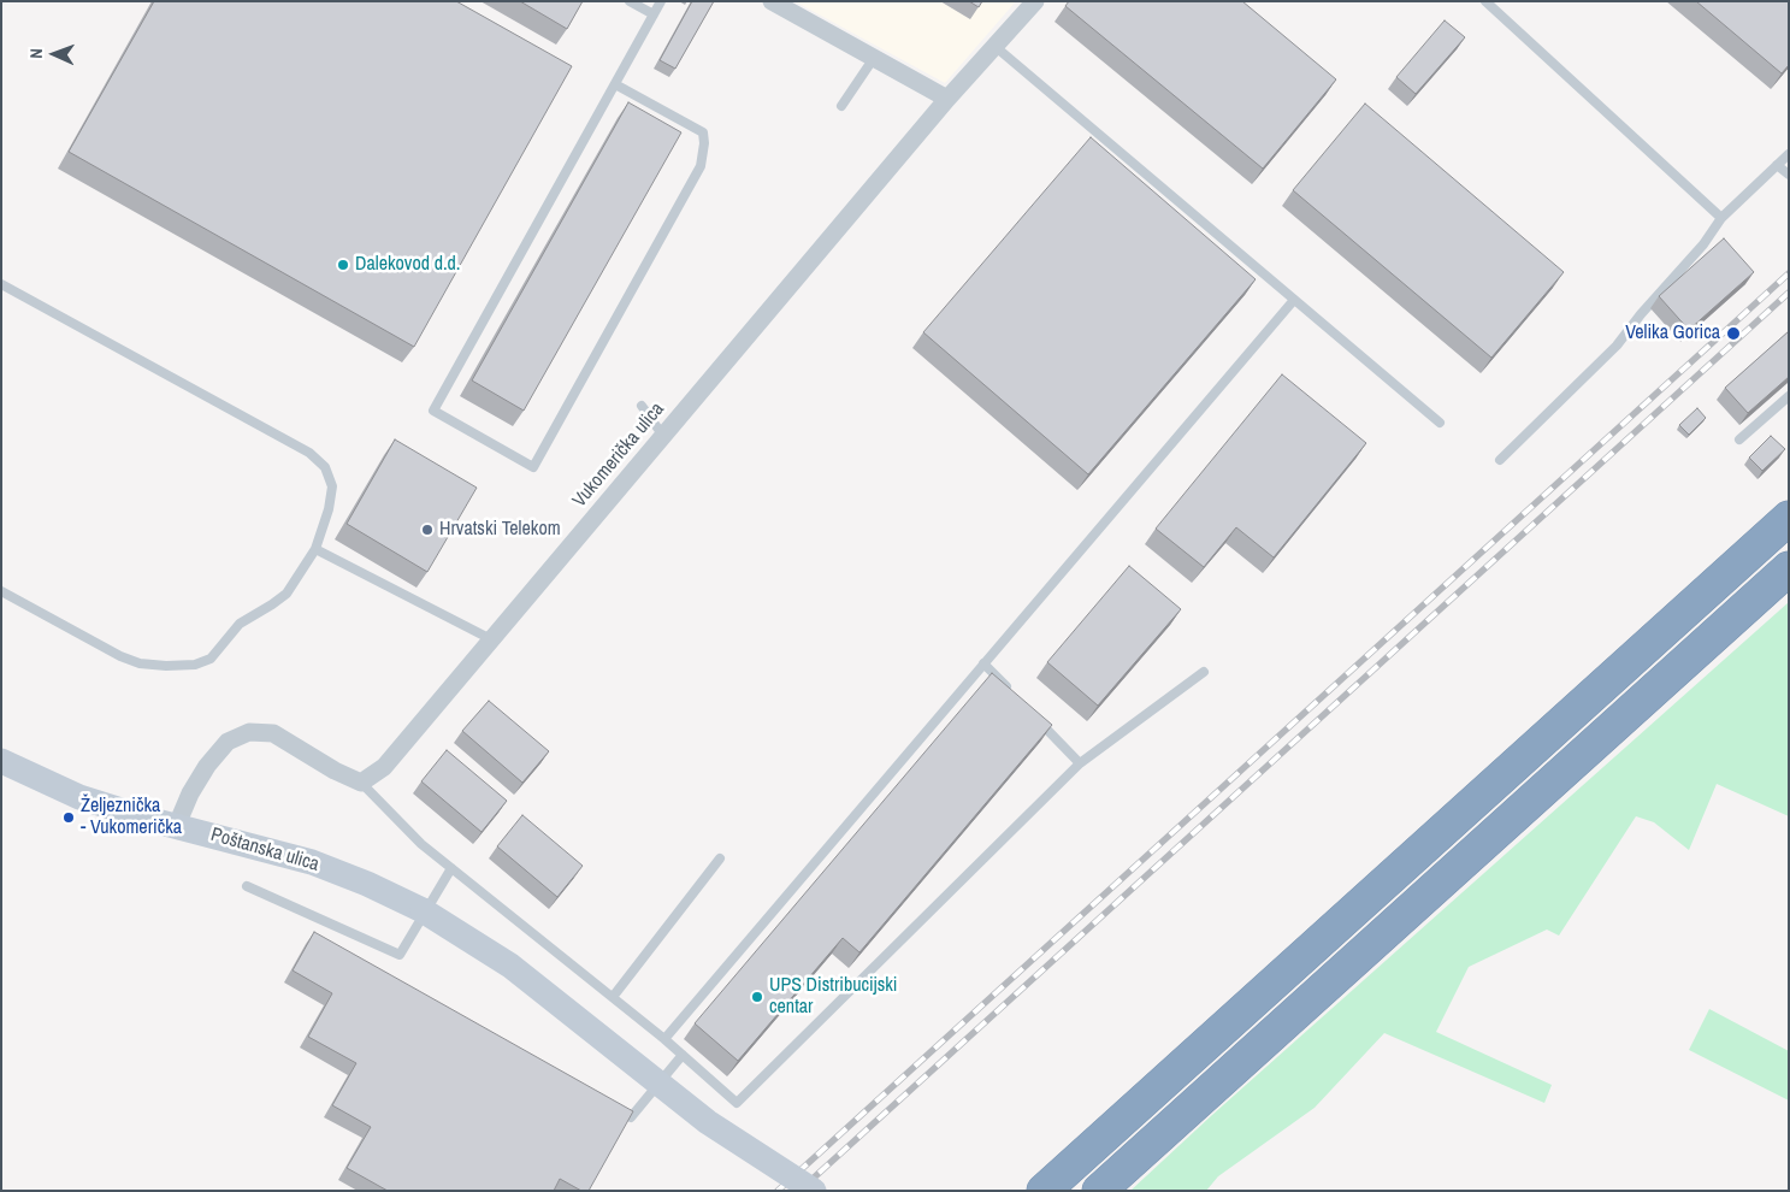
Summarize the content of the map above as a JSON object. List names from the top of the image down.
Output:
{
  "streets": {
    "main road": ["Poštanska ulica"],
    "street": ["Vukomerička ulica"]
  },
  "places": [
    "Dalekovod d.d.",
    "Velika Gorica",
    "Hrvatski Telekom",
    "Željeznička - Vukomerička",
    "UPS Distribucijski centar"
  ],
  "north": "left"
}
